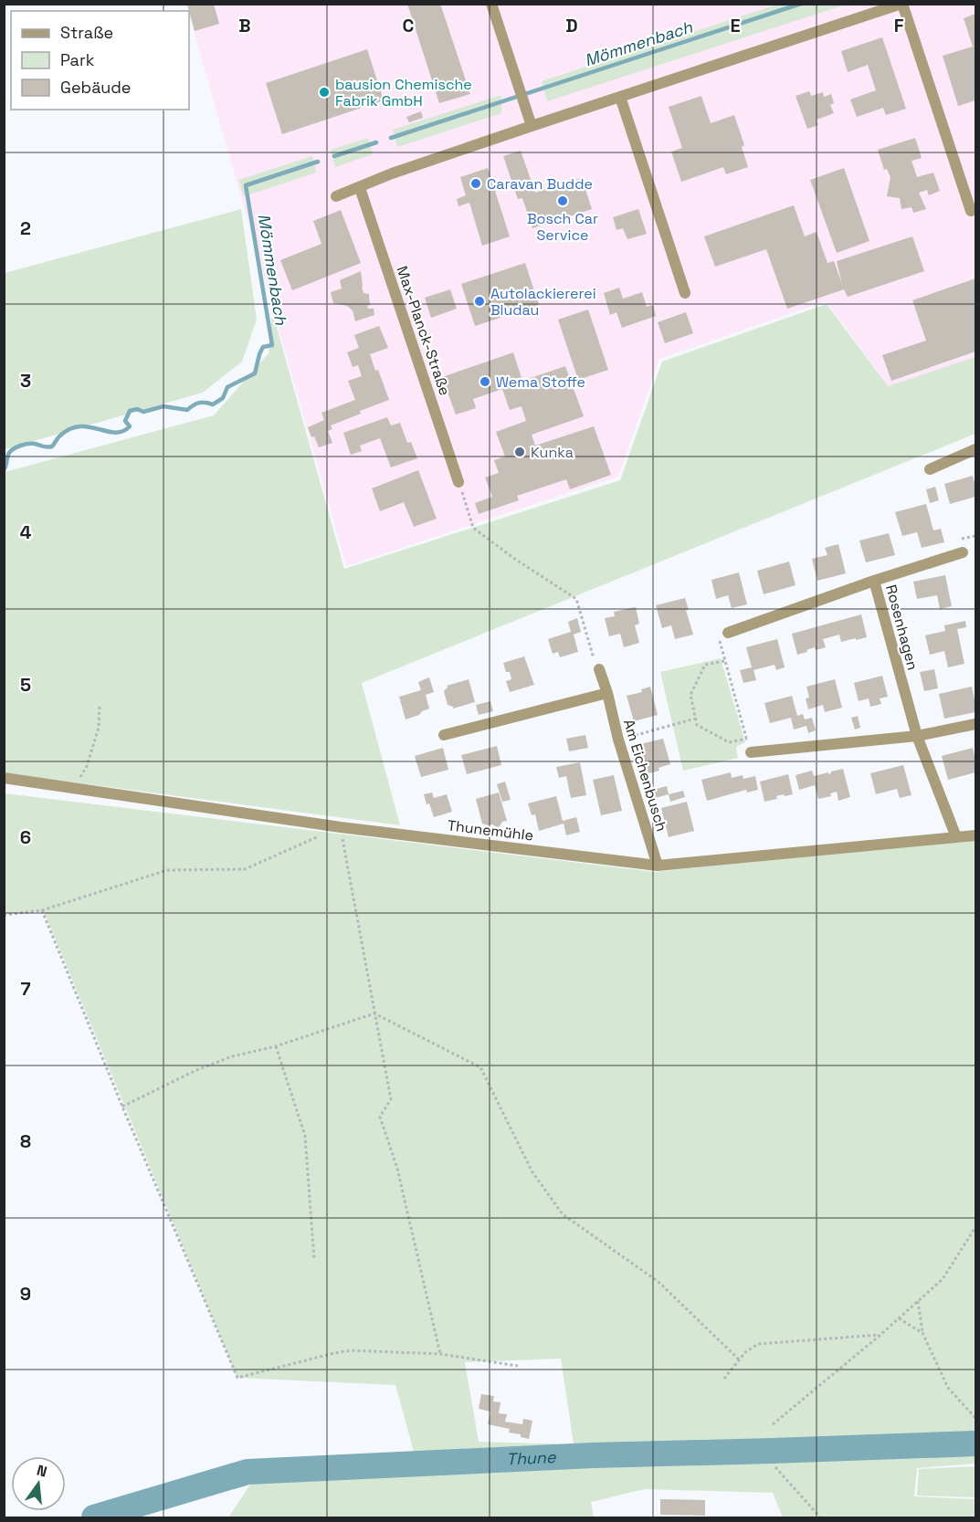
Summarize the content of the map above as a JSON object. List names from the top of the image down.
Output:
{
  "streets": {
    "street": [
      "Max-Planck-Straße",
      "Rosenhagen",
      "Am Eichenbusch",
      "Thunemühle"
    ]
  },
  "crossings": [
    ["Rosenhagen", "Thunemühle"],
    ["Am Eichenbusch", "Thunemühle"]
  ],
  "water": ["Mömmenbach", "Thune"],
  "places": [
    "bausion Chemische Fabrik GmbH",
    "Caravan Budde",
    "Bosch Car Service",
    "Autolackiererei Bludau",
    "Wema Stoffe",
    "Kunka"
  ],
  "legend": ["Straße", "Park", "Gebäude"],
  "north": "top",
  "grid": {
    "columns": [
      "B",
      "C",
      "D",
      "E",
      "F"
    ],
    "rows": [
      "2",
      "3",
      "4",
      "5",
      "6",
      "7",
      "8",
      "9"
    ]
  }
}
